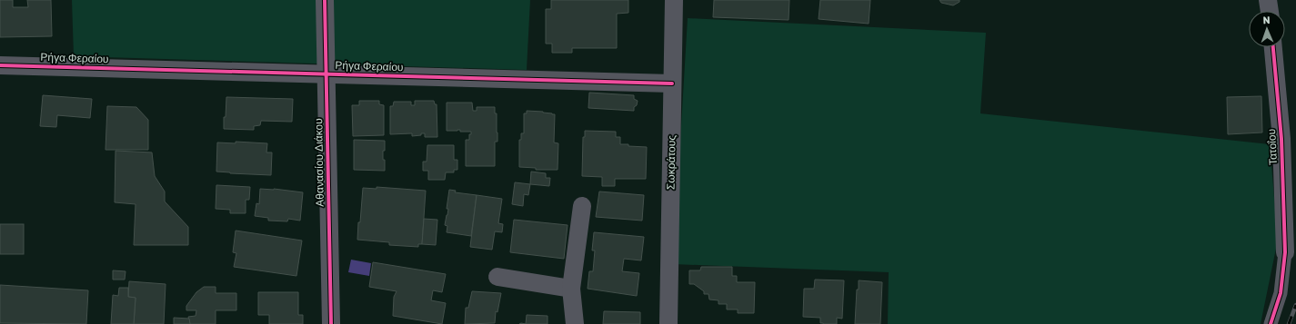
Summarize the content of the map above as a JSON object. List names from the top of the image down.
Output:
{
  "streets": {
    "street": [
      "Ρήγα Φεραίου",
      "Τατοΐου",
      "Αθανασίου Διάκου",
      "Σωκράτους"
    ]
  },
  "crossings": [
    ["Ρήγα Φεραίου", "Αθανασίου Διάκου"],
    ["Ρήγα Φεραίου", "Σωκράτους"]
  ],
  "north": "top"
}
